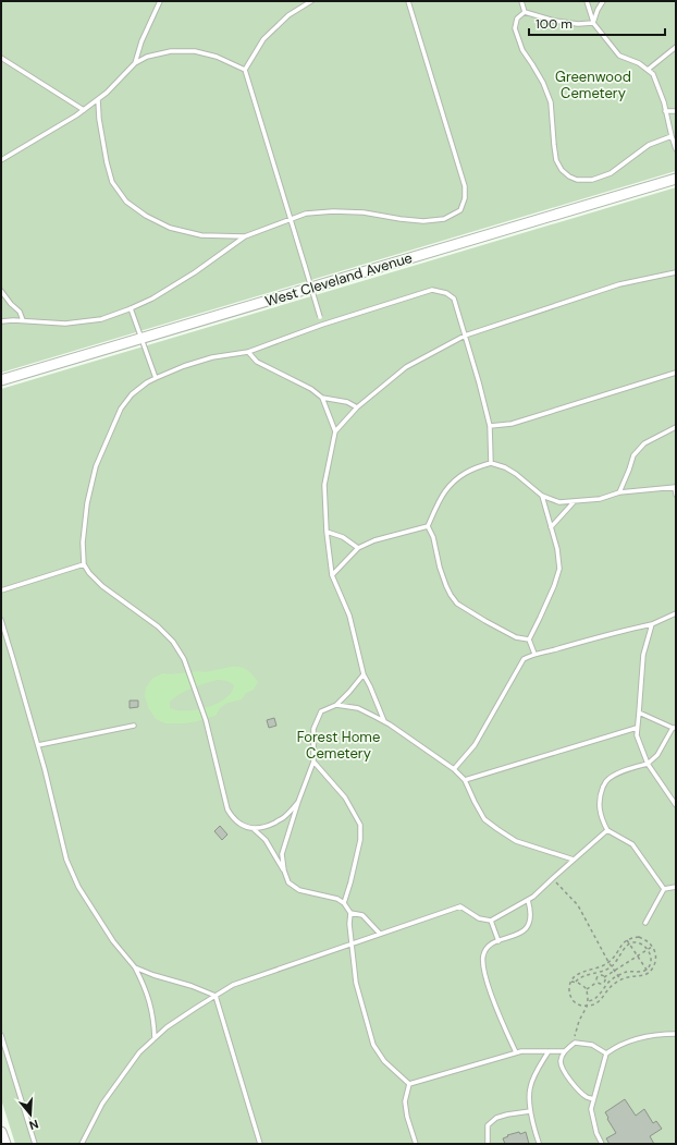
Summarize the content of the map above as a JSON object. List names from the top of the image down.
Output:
{
  "streets": {
    "street": ["West Cleveland Avenue"]
  },
  "parks": ["Greenwood Cemetery", "Forest Home Cemetery"],
  "scale_bar": "100 m",
  "north": "bottom"
}
